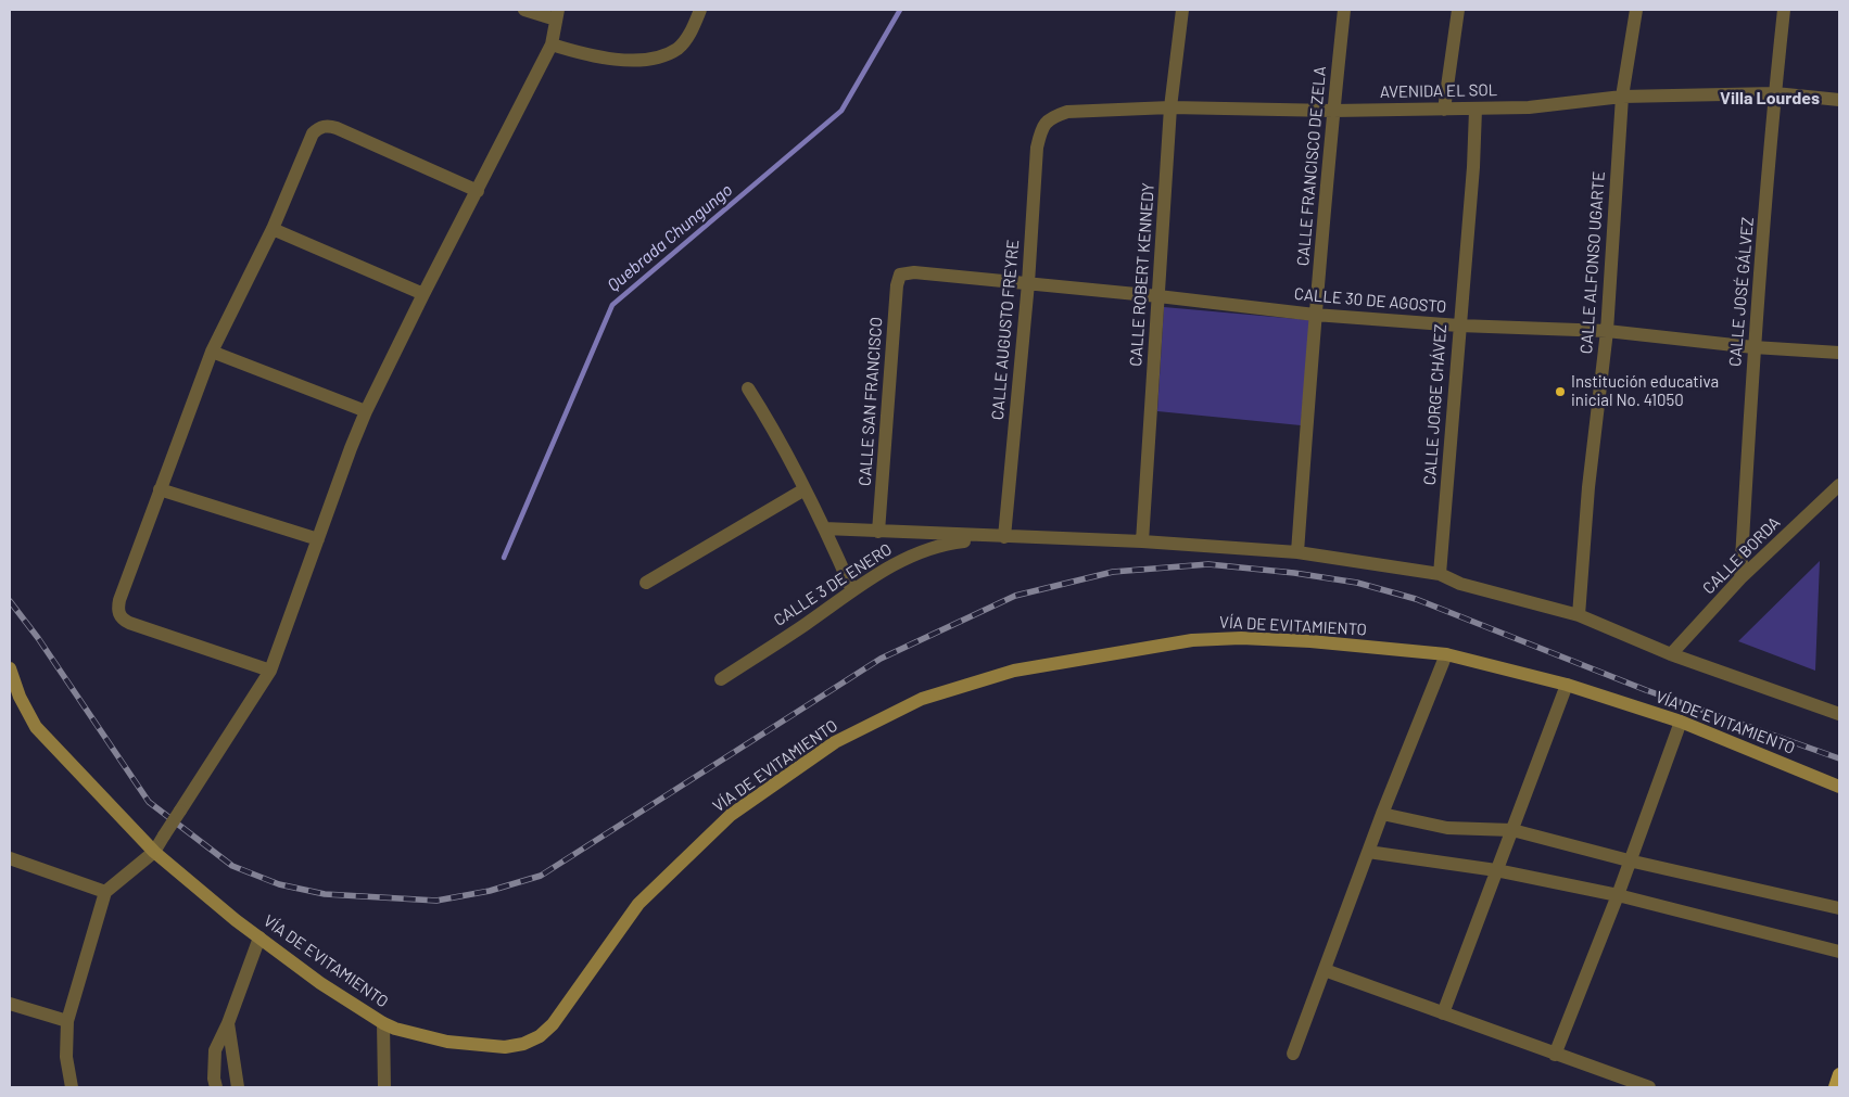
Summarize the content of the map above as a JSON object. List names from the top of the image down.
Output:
{
  "streets": {
    "main road": ["VÍA DE EVITAMIENTO"],
    "street": [
      "AVENIDA EL SOL",
      "CALLE FRANCISCO DE ZELA",
      "CALLE ALFONSO UGARTE",
      "CALLE ROBERT KENNEDY",
      "CALLE JOSÉ GÁLVEZ",
      "CALLE 30 DE AGOSTO",
      "CALLE AUGUSTO FREYRE",
      "CALLE SAN FRANCISCO",
      "CALLE JORGE CHÁVEZ",
      "CALLE BORDA",
      "CALLE 3 DE ENERO"
    ]
  },
  "crossings": [
    ["AVENIDA EL SOL", "CALLE FRANCISCO DE ZELA"],
    ["AVENIDA EL SOL", "CALLE ALFONSO UGARTE"],
    ["AVENIDA EL SOL", "CALLE ROBERT KENNEDY"],
    ["AVENIDA EL SOL", "CALLE JOSÉ GÁLVEZ"],
    ["AVENIDA EL SOL", "CALLE AUGUSTO FREYRE"],
    ["AVENIDA EL SOL", "CALLE JORGE CHÁVEZ"],
    ["CALLE FRANCISCO DE ZELA", "CALLE 30 DE AGOSTO"],
    ["CALLE ALFONSO UGARTE", "CALLE 30 DE AGOSTO"],
    ["CALLE ROBERT KENNEDY", "CALLE 30 DE AGOSTO"],
    ["CALLE JOSÉ GÁLVEZ", "CALLE 30 DE AGOSTO"],
    ["CALLE JOSÉ GÁLVEZ", "CALLE BORDA"],
    ["CALLE 30 DE AGOSTO", "CALLE AUGUSTO FREYRE"],
    ["CALLE 30 DE AGOSTO", "CALLE SAN FRANCISCO"],
    ["CALLE 30 DE AGOSTO", "CALLE JORGE CHÁVEZ"],
    ["CALLE AUGUSTO FREYRE", "CALLE 3 DE ENERO"]
  ],
  "districts": ["Villa Lourdes"],
  "water": ["Quebrada Chungungo"],
  "places": ["Institución educativa inicial No. 41050"]
}
